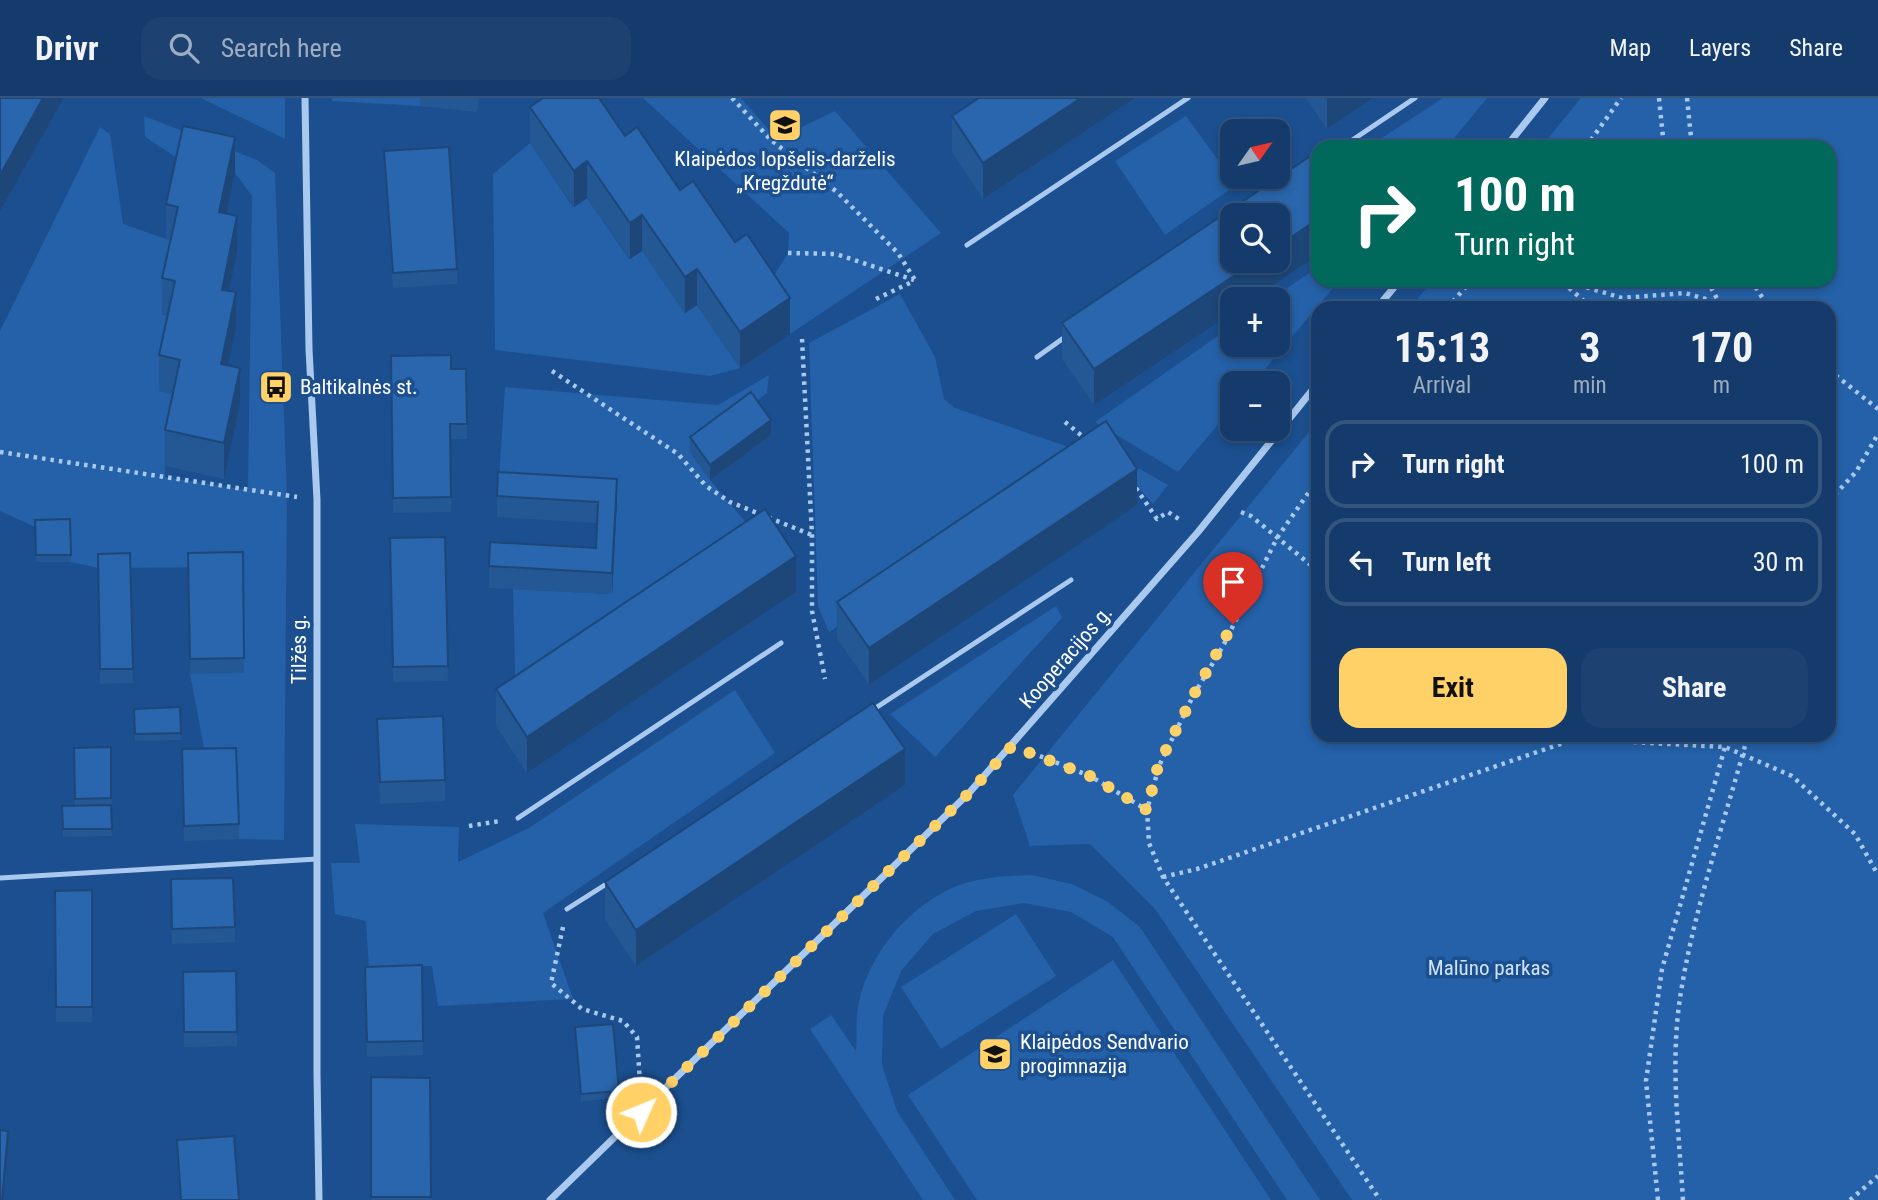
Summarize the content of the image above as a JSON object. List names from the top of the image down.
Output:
{
  "streets": {
    "street": ["Tilžės g.", "Kooperacijos g."]
  },
  "parks": ["Malūno parkas"],
  "places": {
    "school or university": ["Klaipėdos lopšelis-darželis „Kregždutė“", "Klaipėdos Sendvario progimnazija"],
    "bus stop": ["Baltikalnės st."]
  },
  "north": "top right",
  "page": {
    "header": "Drivr",
    "search": "Search here",
    "nav": ["Map", "Layers", "Share"],
    "map_buttons": ["+", "−"],
    "turn": ["100 m", "Turn right"],
    "eta": [
      "15:13",
      "Arrival",
      "3",
      "min",
      "170",
      "m"
    ],
    "list": [
      {
        "name": "Turn right",
        "value": "100 m"
      },
      {
        "name": "Turn left",
        "value": "30 m"
      }
    ],
    "buttons": ["Exit", "Share"]
  }
}
